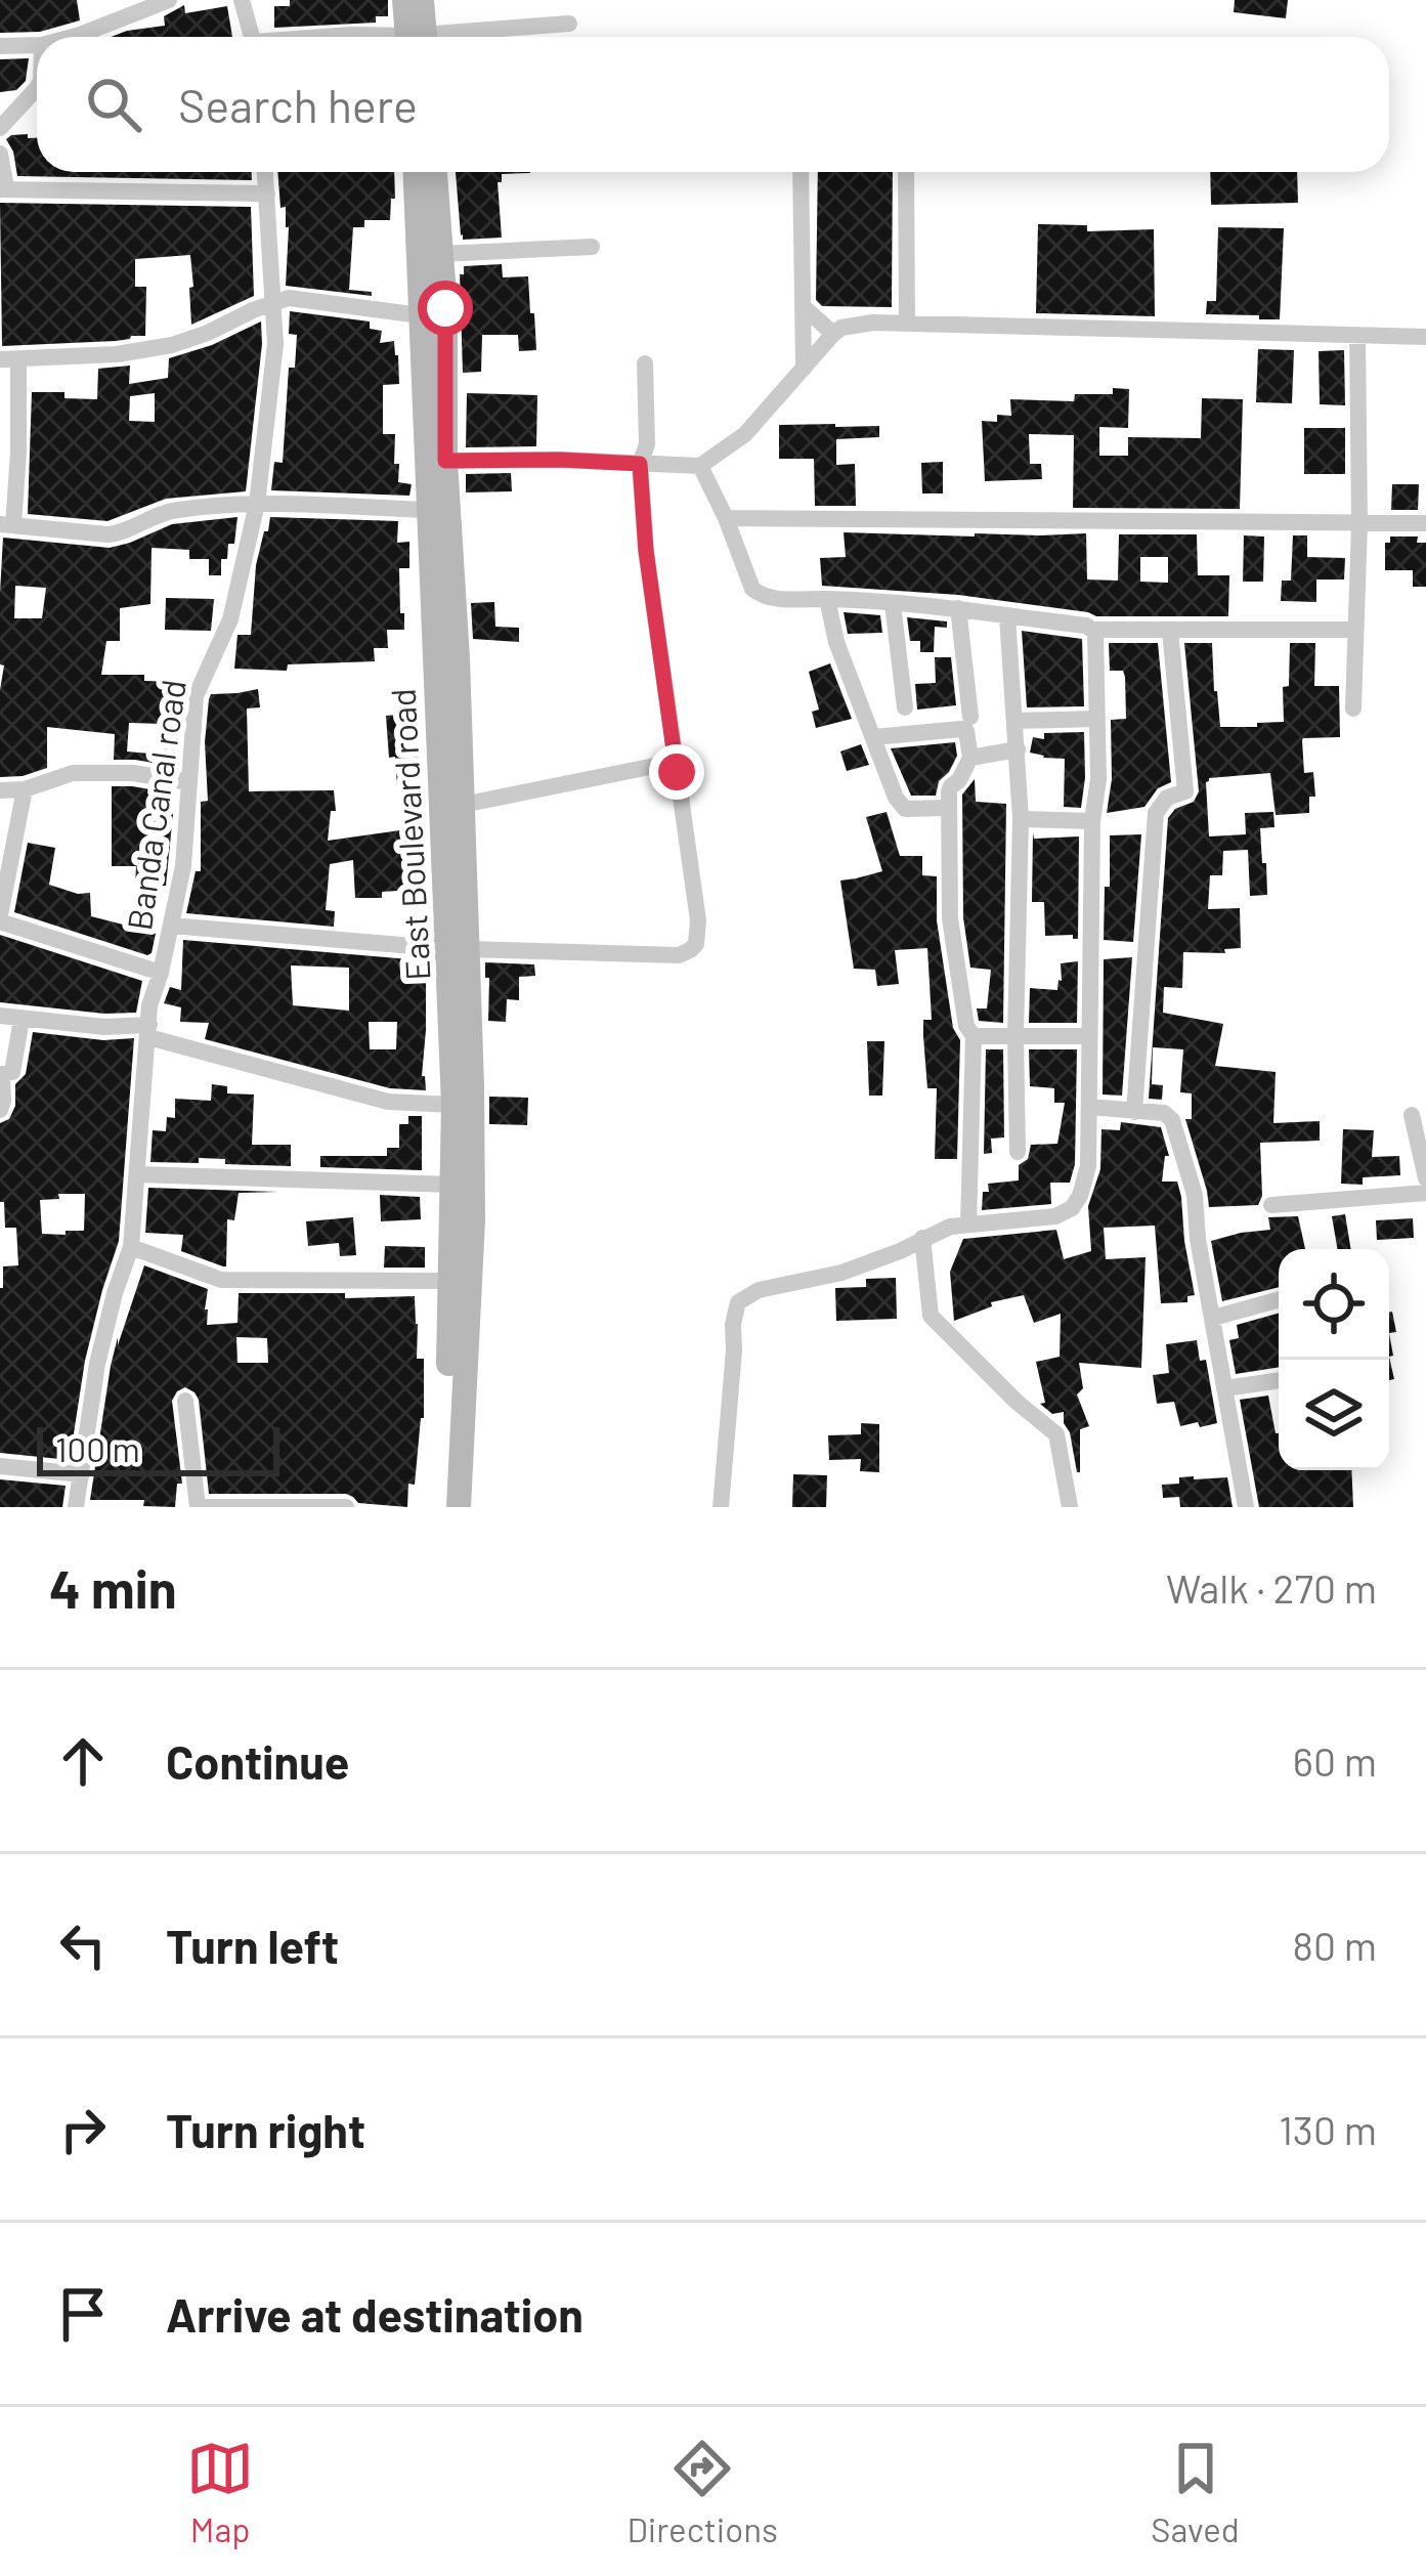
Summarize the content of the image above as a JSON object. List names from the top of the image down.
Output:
{
  "streets": {
    "main road": ["East Boulevard road"],
    "street": ["Banda Canal road"]
  },
  "scale_bar": "100 m",
  "page": {
    "search": "Search here",
    "scale": "100 m",
    "heading": ["4 min", "Walk · 270 m"],
    "list": [
      ["Continue", "60 m"],
      ["Turn left", "80 m"],
      ["Turn right", "130 m"],
      "Arrive at destination"
    ],
    "nav": ["Map", "Directions", "Saved"]
  }
}
